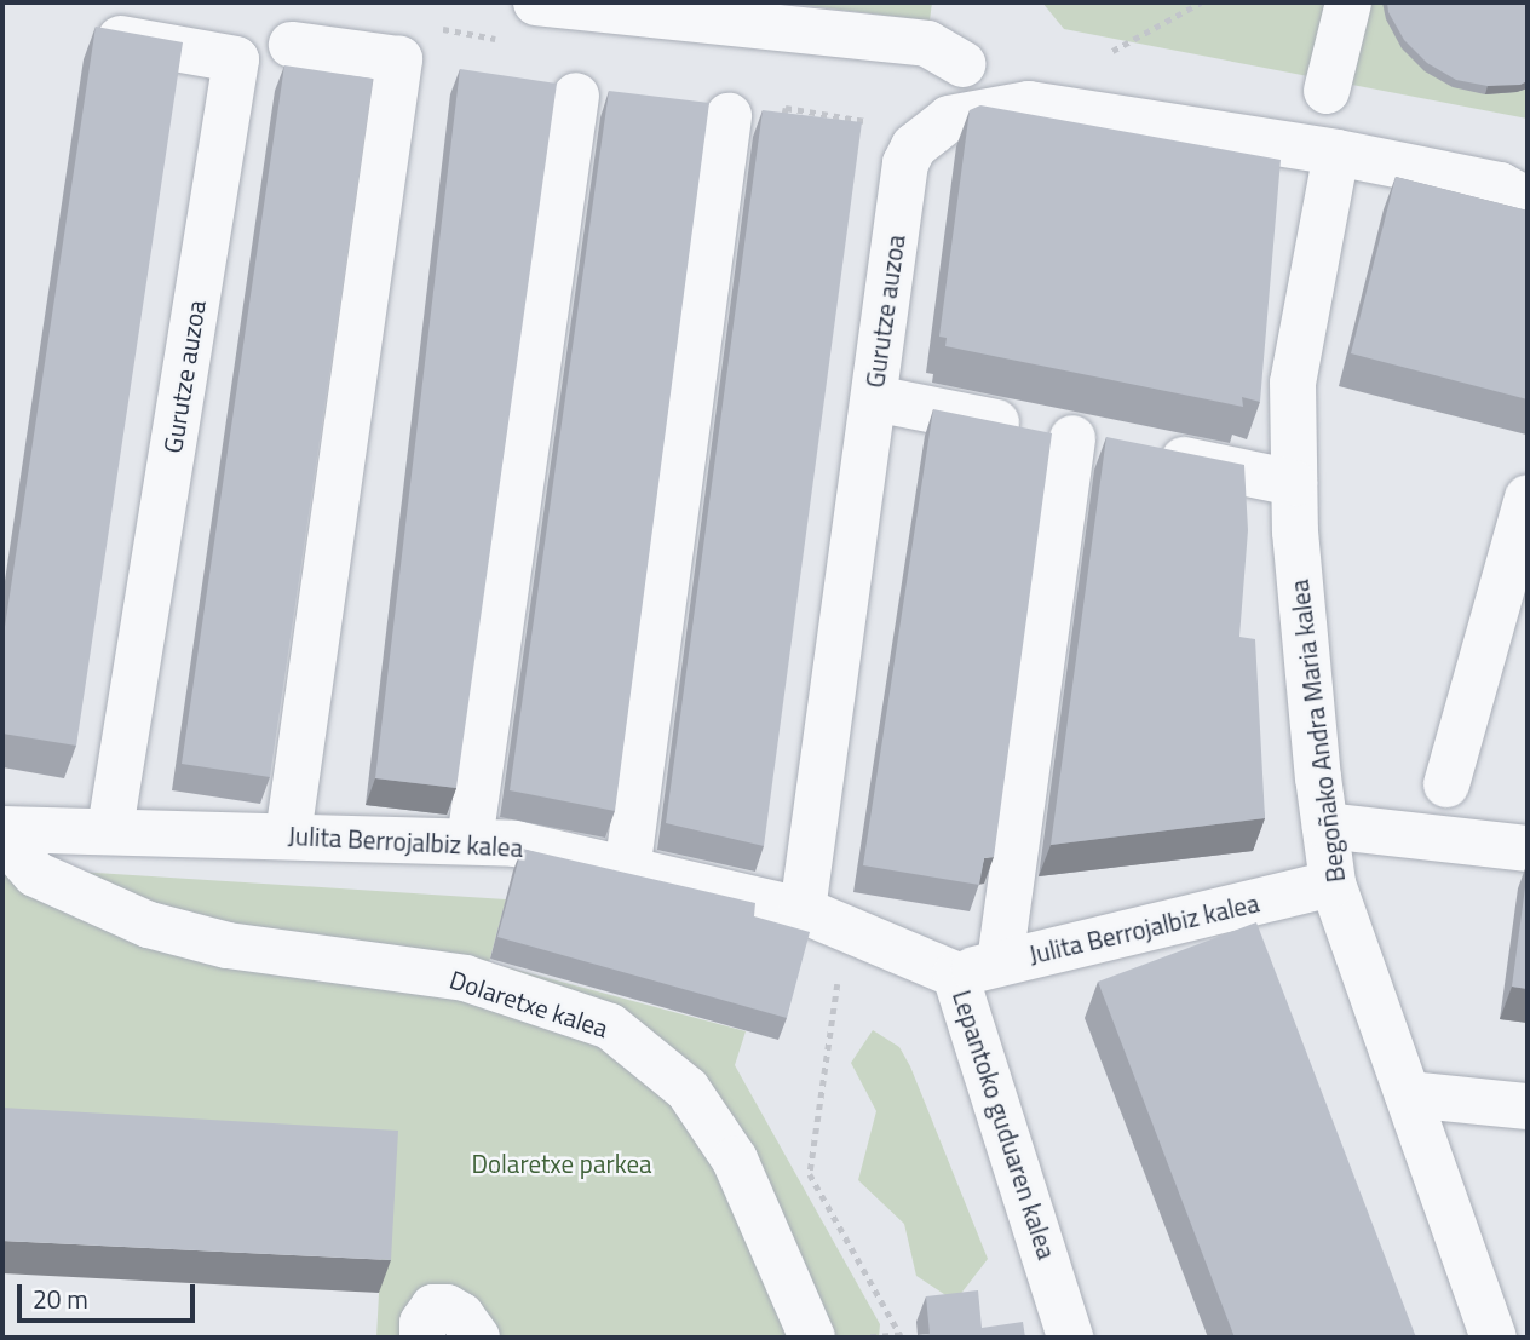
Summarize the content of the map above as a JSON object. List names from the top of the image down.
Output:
{
  "streets": {
    "street": [
      "Gurutze auzoa",
      "Begoñako Andra Maria kalea",
      "Julita Berrojalbiz kalea",
      "Dolaretxe kalea",
      "Lepantoko guduaren kalea"
    ]
  },
  "crossings": [
    ["Gurutze auzoa", "Begoñako Andra Maria kalea"],
    ["Gurutze auzoa", "Julita Berrojalbiz kalea"],
    ["Gurutze auzoa", "Lepantoko guduaren kalea"],
    ["Begoñako Andra Maria kalea", "Julita Berrojalbiz kalea"],
    ["Julita Berrojalbiz kalea", "Lepantoko guduaren kalea"]
  ],
  "parks": ["Dolaretxe parkea"],
  "scale_bar": "20 m"
}
